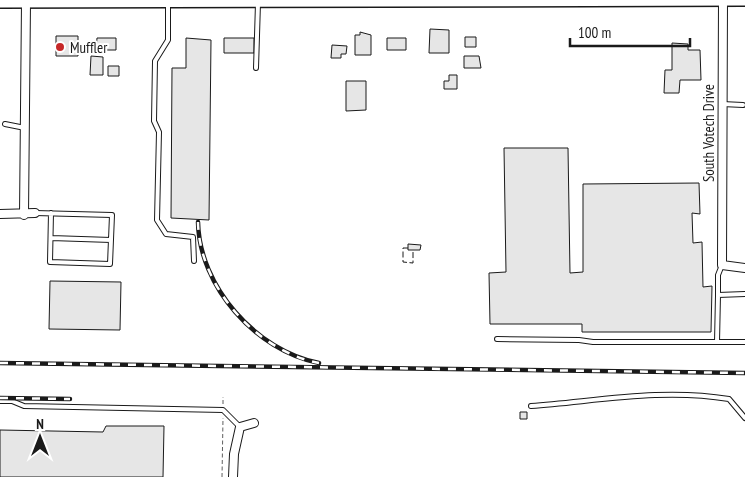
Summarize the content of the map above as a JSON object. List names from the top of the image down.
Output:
{
  "streets": {
    "street": ["South Votech Drive"]
  },
  "places": ["Muffler"],
  "scale_bar": "100 m",
  "north": "top"
}
